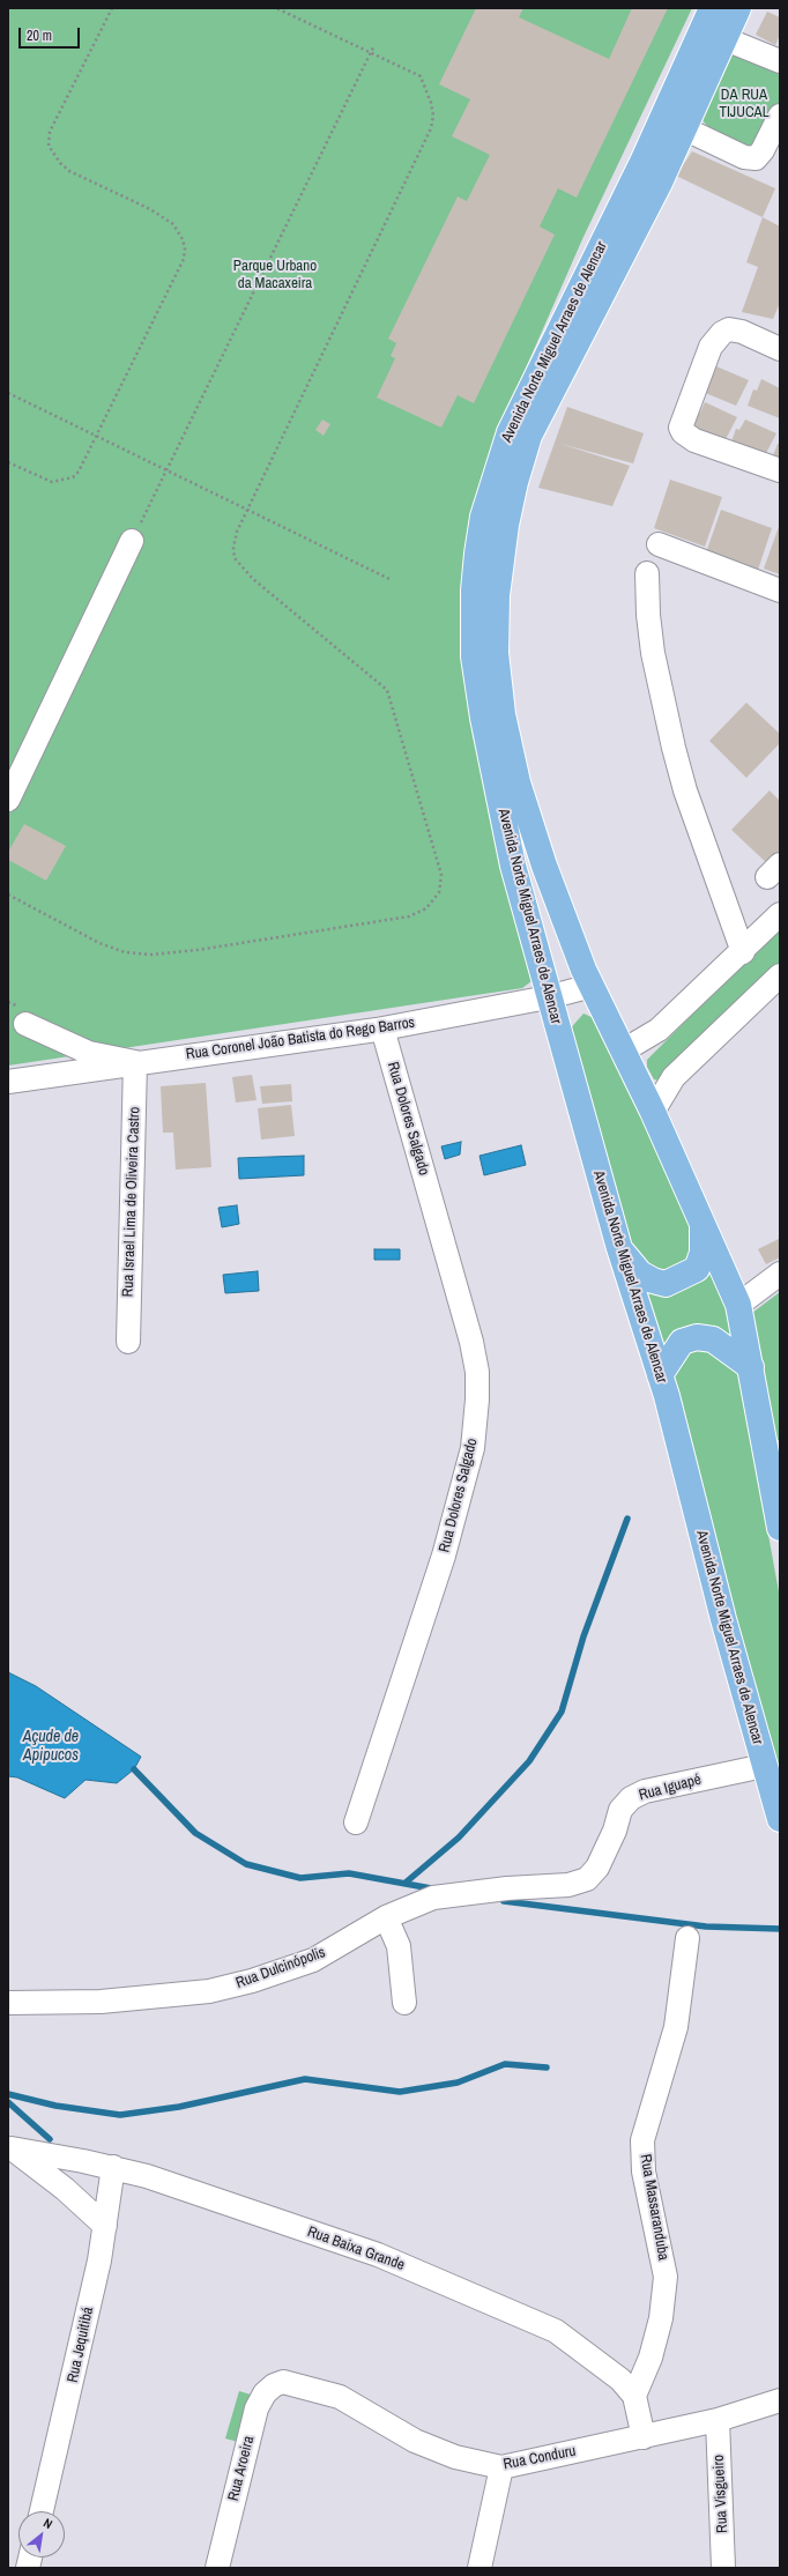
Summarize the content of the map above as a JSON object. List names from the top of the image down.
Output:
{
  "streets": {
    "main road": ["Avenida Norte Miguel Arraes de Alencar"],
    "street": [
      "Rua Coronel João Batista do Rego Barros",
      "Rua Dolores Salgado",
      "Rua Israel Lima de Oliveira Castro",
      "Rua Iguapé",
      "Rua Dulcinópolis",
      "Rua Massaranduba",
      "Rua Baixa Grande",
      "Rua Jequitibá",
      "Rua Conduru",
      "Rua Aroeira",
      "Rua Visgueiro"
    ]
  },
  "crossings": [
    ["Avenida Norte Miguel Arraes de Alencar", "Rua Coronel João Batista do Rego Barros"],
    ["Avenida Norte Miguel Arraes de Alencar", "Rua Iguapé"],
    ["Rua Coronel João Batista do Rego Barros", "Rua Dolores Salgado"],
    ["Rua Coronel João Batista do Rego Barros", "Rua Israel Lima de Oliveira Castro"],
    ["Rua Iguapé", "Rua Dulcinópolis"],
    ["Rua Massaranduba", "Rua Baixa Grande"],
    ["Rua Baixa Grande", "Rua Jequitibá"],
    ["Rua Baixa Grande", "Rua Conduru"],
    ["Rua Conduru", "Rua Aroeira"],
    ["Rua Conduru", "Rua Visgueiro"]
  ],
  "water": ["Açude de Apipucos"],
  "parks": ["DA RUA TIJUCAL", "Parque Urbano da Macaxeira"],
  "scale_bar": "20 m",
  "north": "top right"
}
